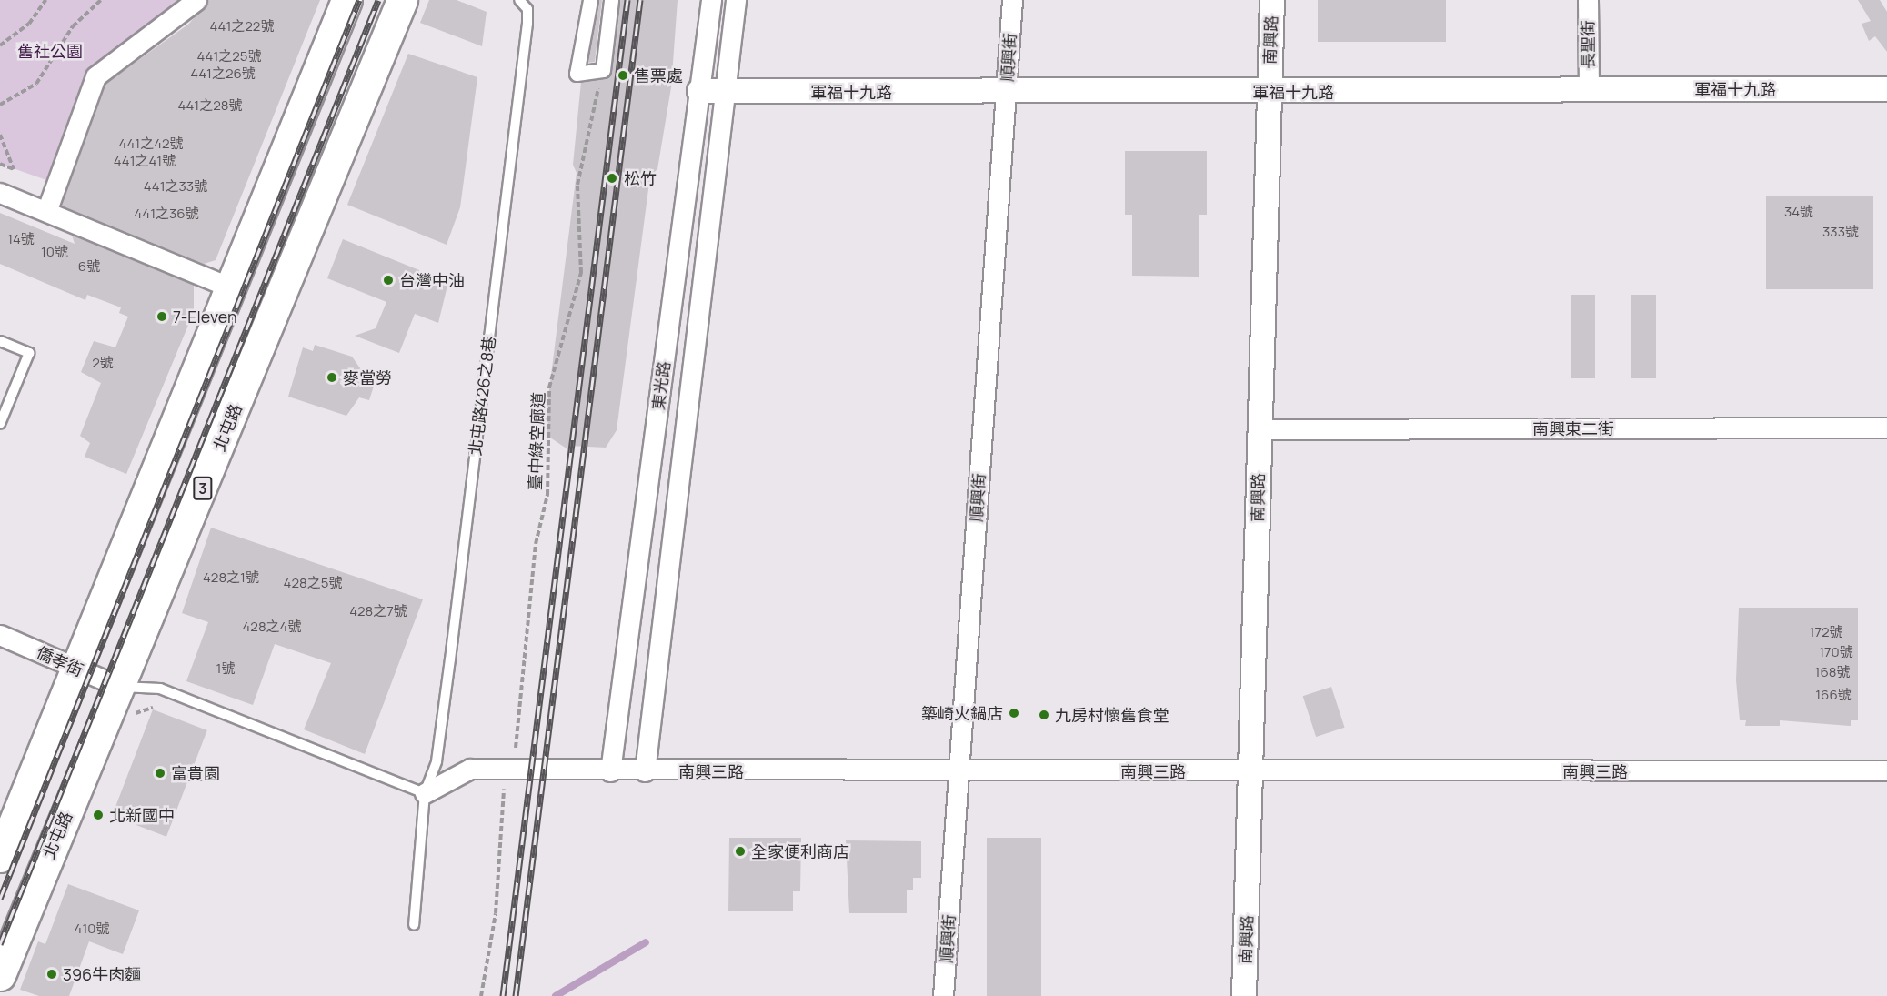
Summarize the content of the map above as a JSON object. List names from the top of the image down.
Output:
{
  "streets": {
    "main road": ["北屯路", "3"],
    "street": [
      "南興路",
      "長聖街",
      "順興街",
      "軍福十九路",
      "東光路",
      "南興東二街",
      "僑孝街",
      "南興三路"
    ],
    "lane": ["北屯路426之8巷"],
    "path": ["臺中綠空廊道"]
  },
  "crossings": [
    ["南興路", "軍福十九路"],
    ["南興路", "南興東二街"],
    ["南興路", "南興三路"],
    ["長聖街", "軍福十九路"],
    ["順興街", "軍福十九路"],
    ["順興街", "南興三路"],
    ["軍福十九路", "東光路"],
    ["東光路", "南興三路"],
    ["北屯路426之8巷", "南興三路"],
    ["北屯路", "僑孝街"],
    ["臺中綠空廊道", "南興三路"]
  ],
  "parks": ["舊社公園"],
  "places": [
    "售票處",
    "松竹",
    "台灣中油",
    "7-Eleven",
    "麥當勞",
    "築崎火鍋店",
    "九房村懷舊食堂",
    "富貴園",
    "北新國中",
    "全家便利商店",
    "396牛肉麵"
  ],
  "house_numbers": [
    "441之22號",
    "441之25號",
    "441之26號",
    "441之28號",
    "441之42號",
    "441之41號",
    "441之33號",
    "34號",
    "441之36號",
    "333號",
    "14號",
    "10號",
    "6號",
    "2號",
    "428之1號",
    "428之5號",
    "428之7號",
    "428之4號",
    "172號",
    "170號",
    "1號",
    "168號",
    "166號",
    "410號"
  ]
}
